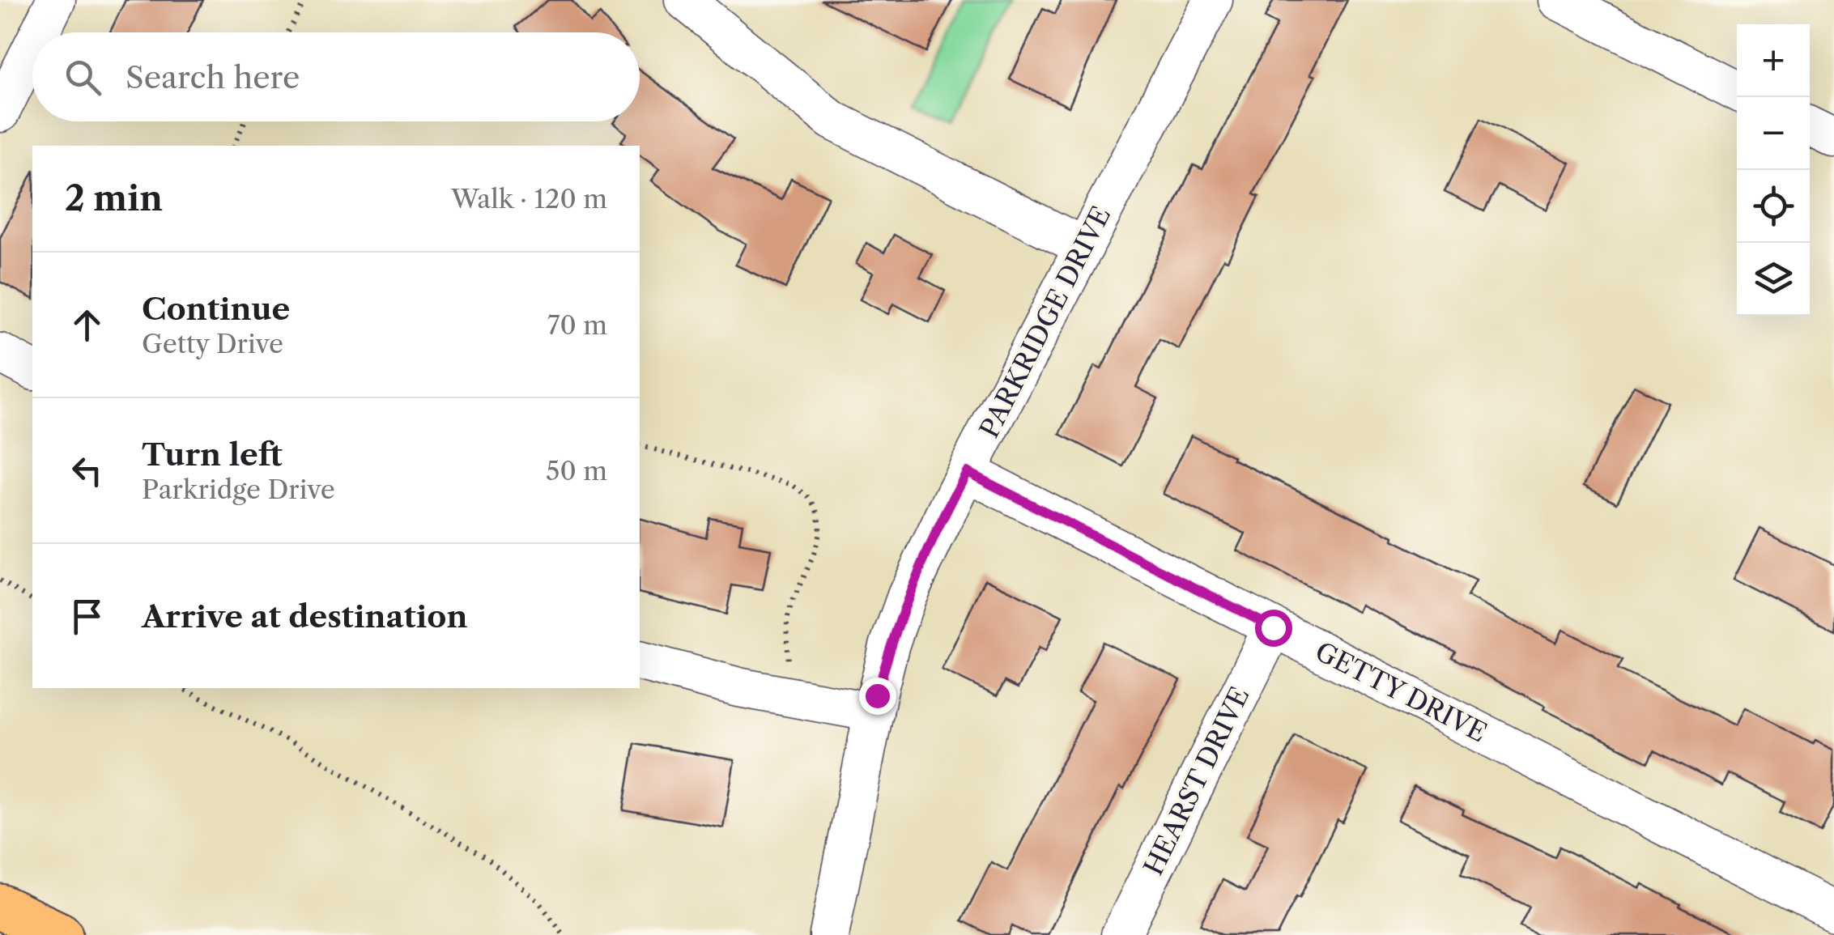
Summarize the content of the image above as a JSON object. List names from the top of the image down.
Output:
{
  "streets": {
    "street": ["PARKRIDGE DRIVE", "GETTY DRIVE", "HEARST DRIVE"]
  },
  "crossings": [
    ["PARKRIDGE DRIVE", "GETTY DRIVE"],
    ["GETTY DRIVE", "HEARST DRIVE"]
  ],
  "page": {
    "map_buttons": ["+", "−"],
    "search": "Search here",
    "heading": ["2 min", "Walk · 120 m"],
    "list": [
      ["Continue", "Getty Drive", "70 m"],
      ["Turn left", "Parkridge Drive", "50 m"],
      "Arrive at destination"
    ]
  }
}
